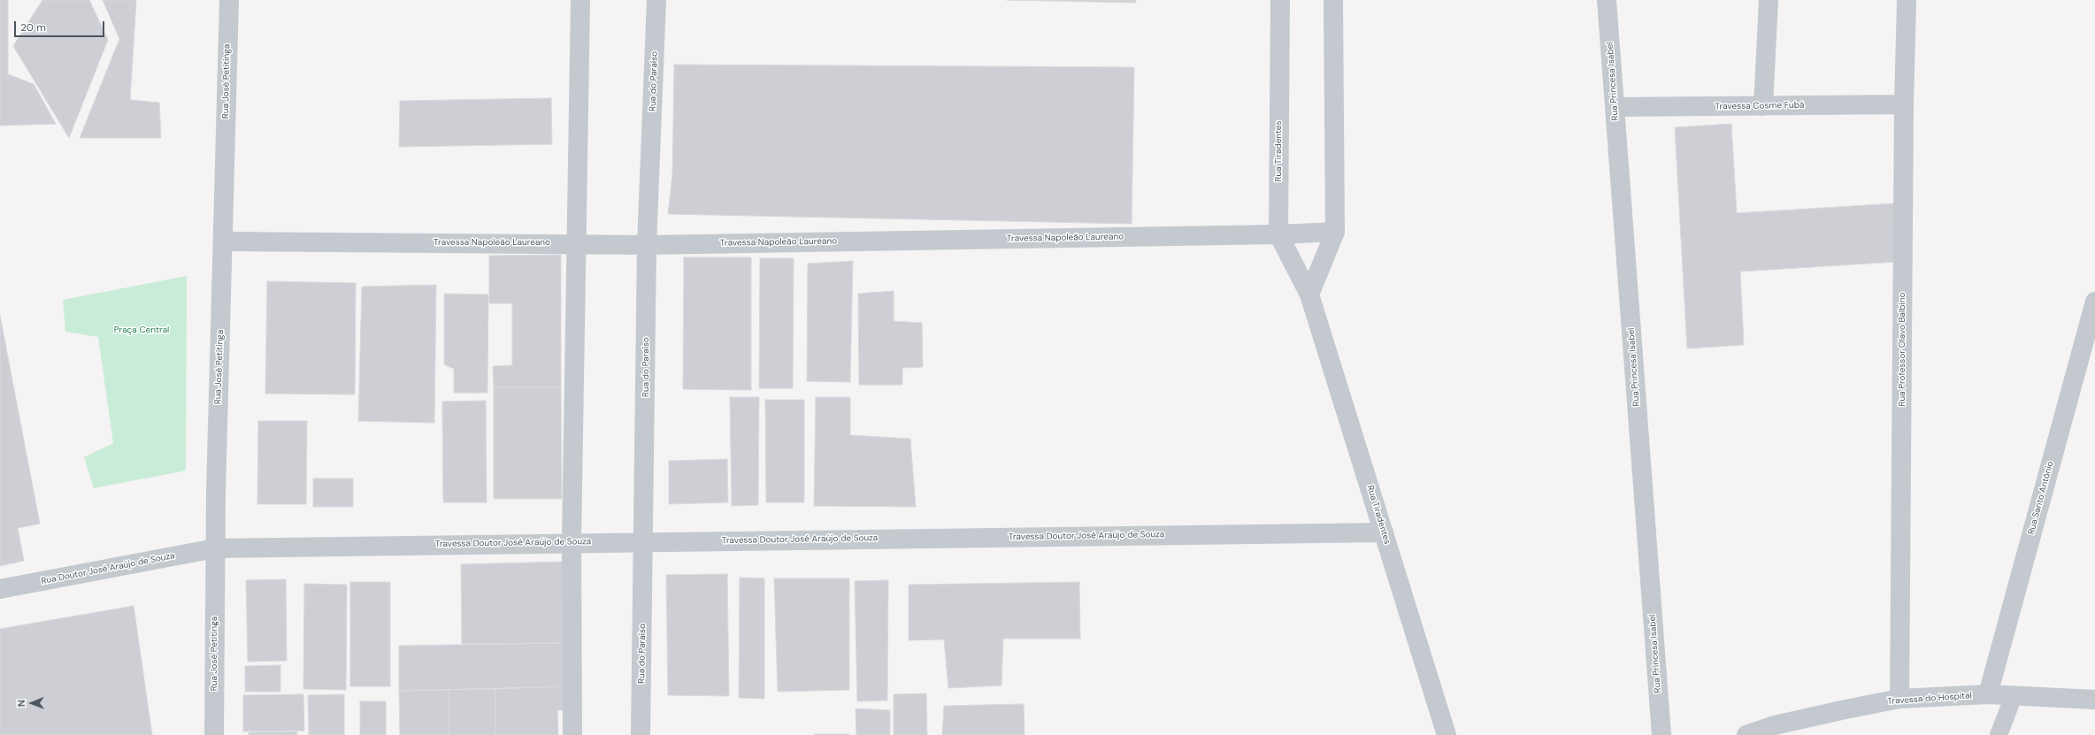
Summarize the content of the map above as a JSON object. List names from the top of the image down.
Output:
{
  "streets": {
    "street": [
      "Rua José Petitinga",
      "Rua do Paraíso",
      "Rua Princesa Isabel",
      "Travessa Cosme Fubá",
      "Rua Tiradentes",
      "Travessa Napoleão Laureano",
      "Rua Professor Olavo Balbino",
      "Rua Santo Antônio",
      "Travessa Doutor José Araújo de Souza",
      "Rua Doutor José Araújo de Souza",
      "Travessa do Hospital"
    ]
  },
  "crossings": [
    ["Rua José Petitinga", "Travessa Napoleão Laureano"],
    ["Rua José Petitinga", "Travessa Doutor José Araújo de Souza"],
    ["Rua José Petitinga", "Rua Doutor José Araújo de Souza"],
    ["Rua do Paraíso", "Travessa Napoleão Laureano"],
    ["Rua do Paraíso", "Travessa Doutor José Araújo de Souza"],
    ["Rua Princesa Isabel", "Travessa Cosme Fubá"],
    ["Travessa Cosme Fubá", "Rua Professor Olavo Balbino"],
    ["Rua Tiradentes", "Travessa Napoleão Laureano"],
    ["Rua Tiradentes", "Travessa Doutor José Araújo de Souza"],
    ["Rua Professor Olavo Balbino", "Travessa do Hospital"],
    ["Rua Santo Antônio", "Travessa do Hospital"],
    ["Travessa Doutor José Araújo de Souza", "Rua Doutor José Araújo de Souza"]
  ],
  "parks": ["Praça Central"],
  "scale_bar": "20 m",
  "north": "left"
}
